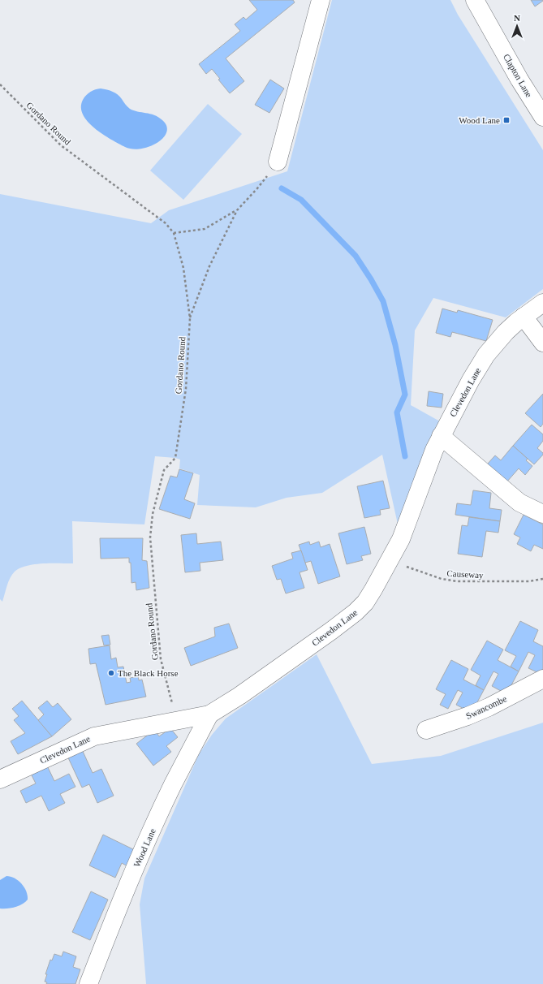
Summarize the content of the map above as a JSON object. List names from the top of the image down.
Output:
{
  "streets": {
    "street": [
      "Clapton Lane",
      "Clevedon Lane",
      "Swancombe",
      "Wood Lane"
    ],
    "path": ["Gordano Round", "Causeway"]
  },
  "crossings": [
    ["Gordano Round", "Clevedon Lane"],
    ["Clevedon Lane", "Causeway"],
    ["Clevedon Lane", "Wood Lane"]
  ],
  "places": {
    "transit": ["Wood Lane"],
    "other": ["The Black Horse"]
  },
  "north": "top"
}
